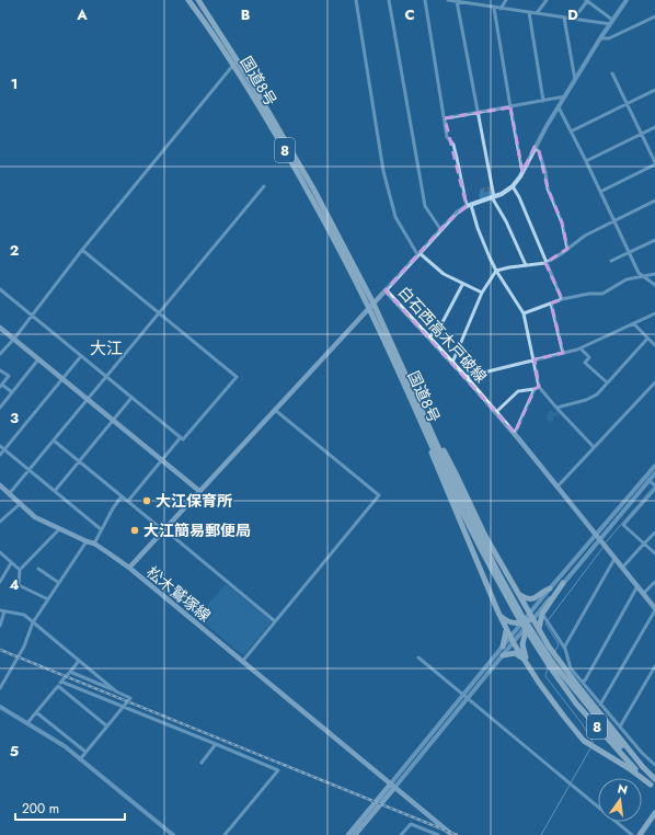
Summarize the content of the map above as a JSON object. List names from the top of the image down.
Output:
{
  "streets": {
    "highway": ["国道8号", "8"],
    "main road": ["白石西高木戸破線", "松木鷲塚線"]
  },
  "crossings": [
    ["国道8号", "白石西高木戸破線"],
    ["白石西高木戸破線", "松木鷲塚線"]
  ],
  "districts": ["大江"],
  "places": ["大江保育所", "大江簡易郵便局"],
  "scale_bar": "200 m",
  "north": "top",
  "grid": {
    "columns": [
      "A",
      "B",
      "C",
      "D"
    ],
    "rows": [
      "1",
      "2",
      "3",
      "4",
      "5"
    ]
  }
}
